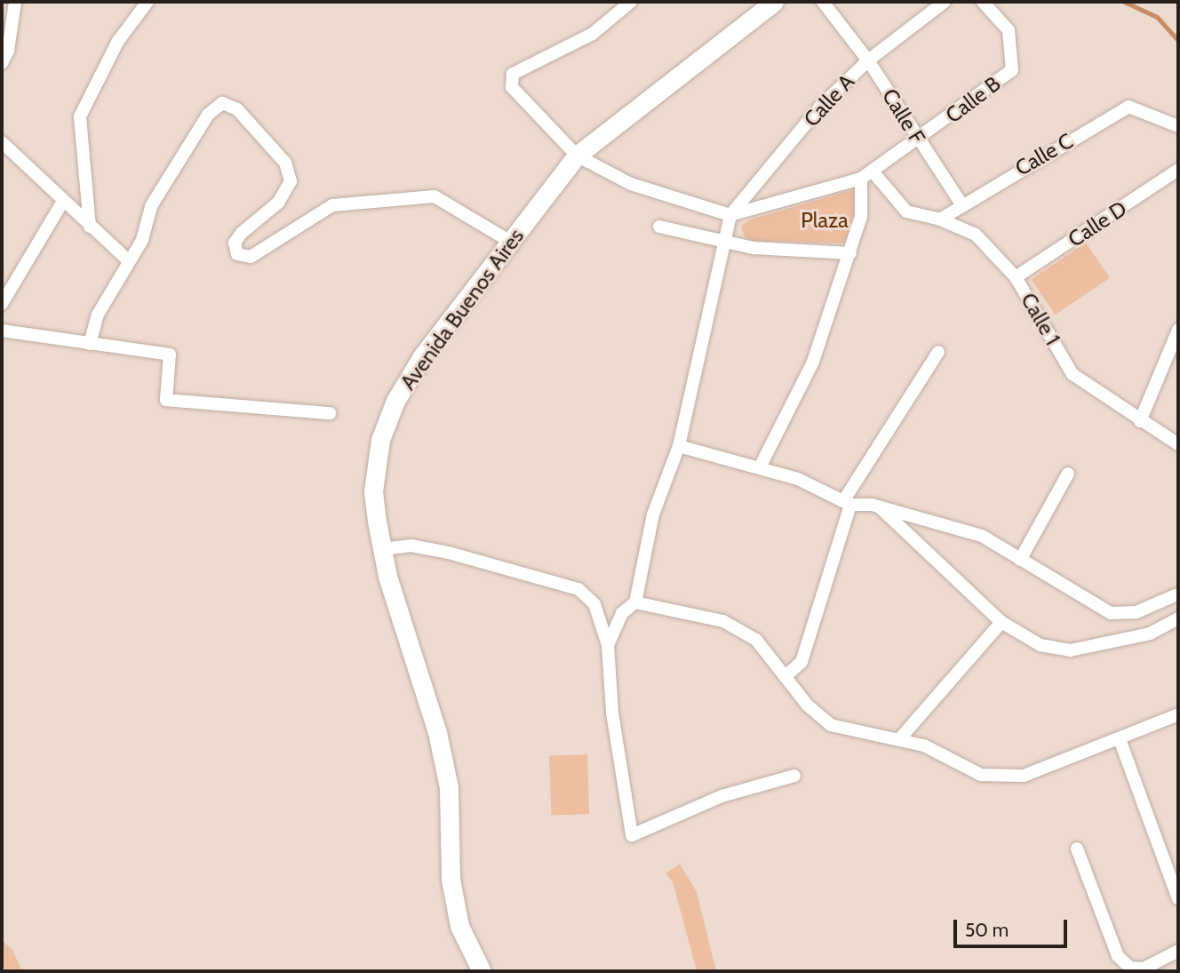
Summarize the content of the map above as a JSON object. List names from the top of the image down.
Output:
{
  "streets": {
    "street": [
      "Calle B",
      "Calle A",
      "Calle F",
      "Calle C",
      "Calle D",
      "Avenida Buenos Aires",
      "Calle 1"
    ]
  },
  "crossings": [
    ["Calle B", "Calle A"],
    ["Calle B", "Calle F"],
    ["Calle B", "Calle 1"],
    ["Calle A", "Calle F"],
    ["Calle F", "Calle C"],
    ["Calle C", "Calle 1"],
    ["Calle D", "Calle 1"]
  ],
  "parks": ["Plaza"],
  "scale_bar": "50 m"
}
